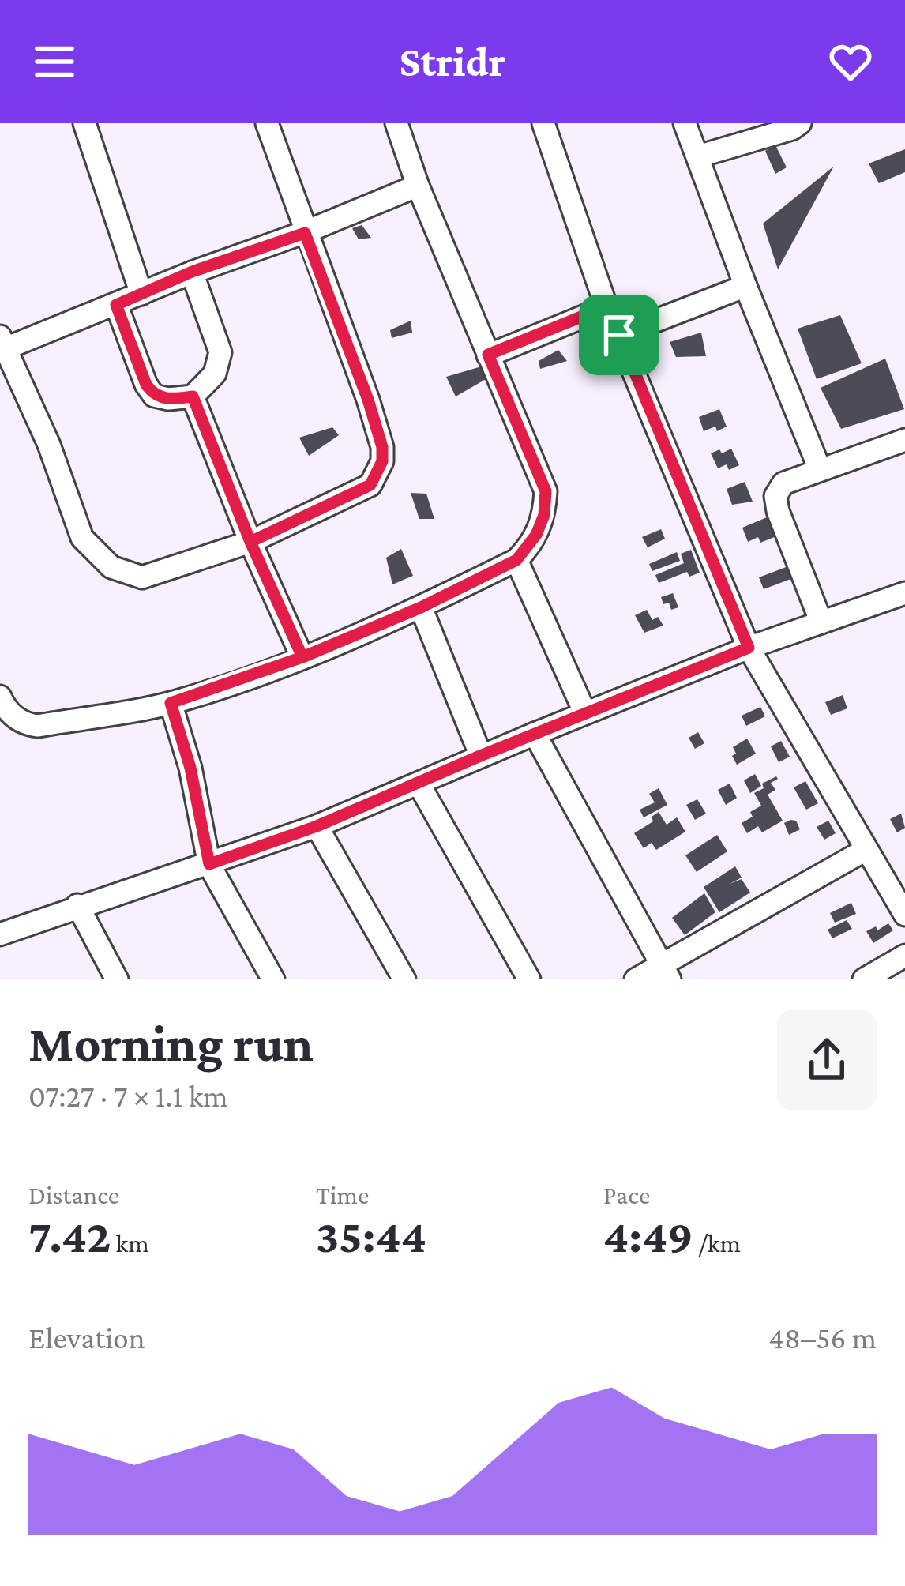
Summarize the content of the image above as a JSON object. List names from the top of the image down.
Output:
{
  "page": {
    "header": "Stridr",
    "heading": ["Morning run", "07:27 · 7 × 1.1 km"],
    "stats": [
      ["Distance", "7.42 km"],
      ["Time", "35:44"],
      ["Pace", "4:49 /km"]
    ],
    "chart": ["Elevation", "48–56 m"]
  }
}
